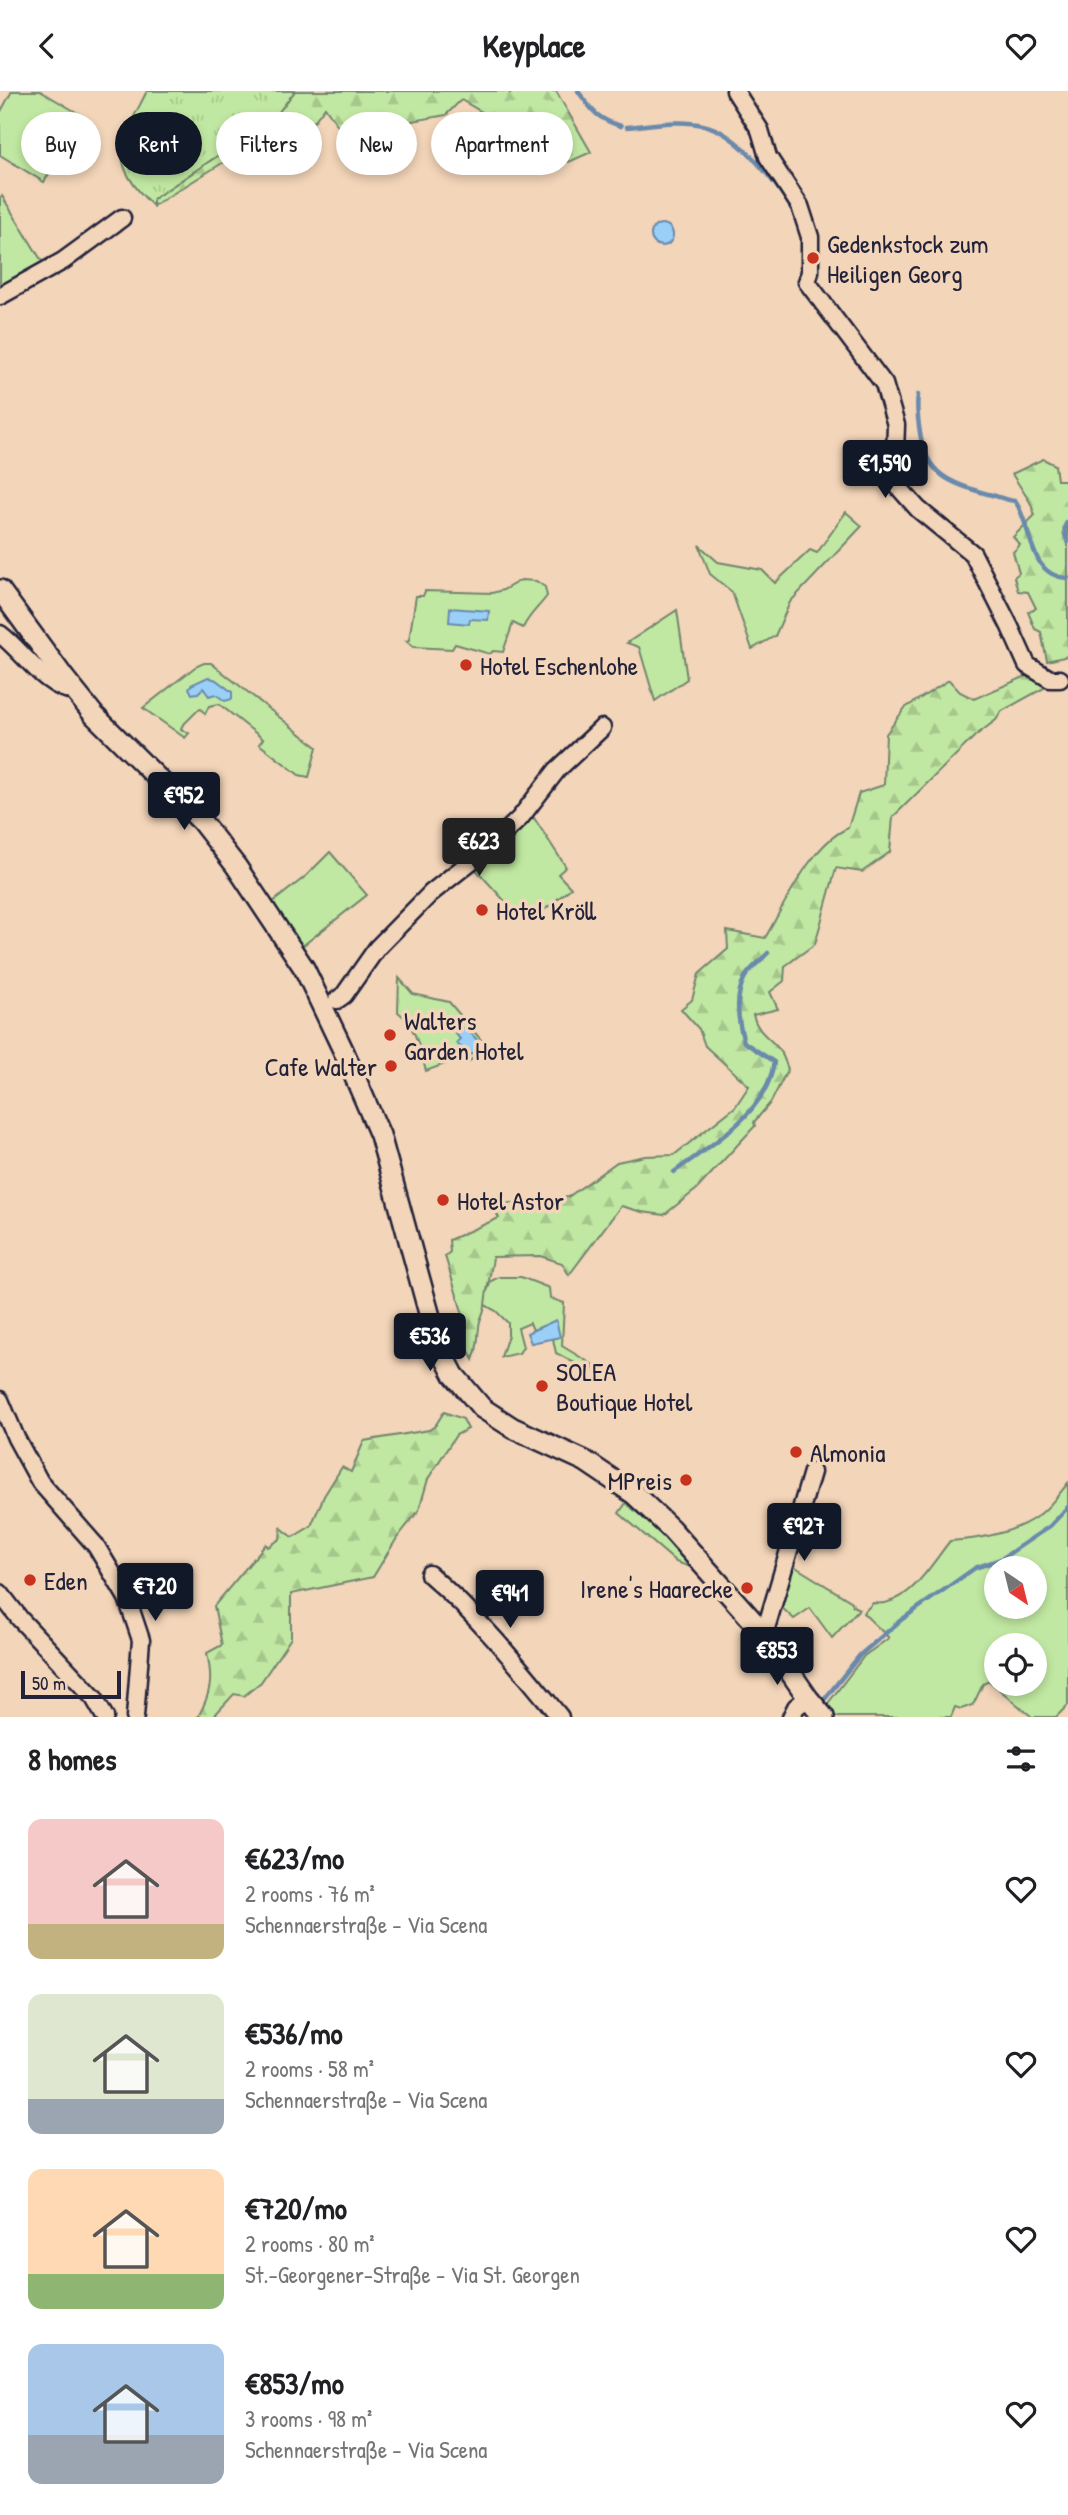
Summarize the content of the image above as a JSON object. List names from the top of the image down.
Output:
{
  "places": [
    "Gedenkstock zum Heiligen Georg",
    "Hotel Eschenlohe",
    "Hotel Kröll",
    "Walters Garden Hotel",
    "Cafe Walter",
    "Hotel Astor",
    "SOLEA Boutique Hotel",
    "Almonia",
    "MPreis",
    "Eden",
    "Irene's Haarecke"
  ],
  "scale_bar": "50 m",
  "north": "bottom right",
  "page": {
    "header": "Keyplace",
    "chip": [
      "Buy",
      "Rent",
      "Filters",
      "New",
      "Apartment"
    ],
    "price": [
      "€1,590",
      "€952",
      "€623",
      "€536",
      "€927",
      "€720",
      "€941",
      "€853"
    ],
    "scale": "50 m",
    "heading": "8 homes",
    "list": [
      {
        "name": "€623/mo",
        "note": "2 rooms · 76 m² · Schennaerstraße - Via Scena"
      },
      {
        "name": "€536/mo",
        "note": "2 rooms · 58 m² · Schennaerstraße - Via Scena"
      },
      {
        "name": "€720/mo",
        "note": "2 rooms · 80 m² · St.-Georgener-Straße - Via St. Georgen"
      },
      {
        "name": "€853/mo",
        "note": "3 rooms · 98 m² · Schennaerstraße - Via Scena"
      }
    ]
  }
}
